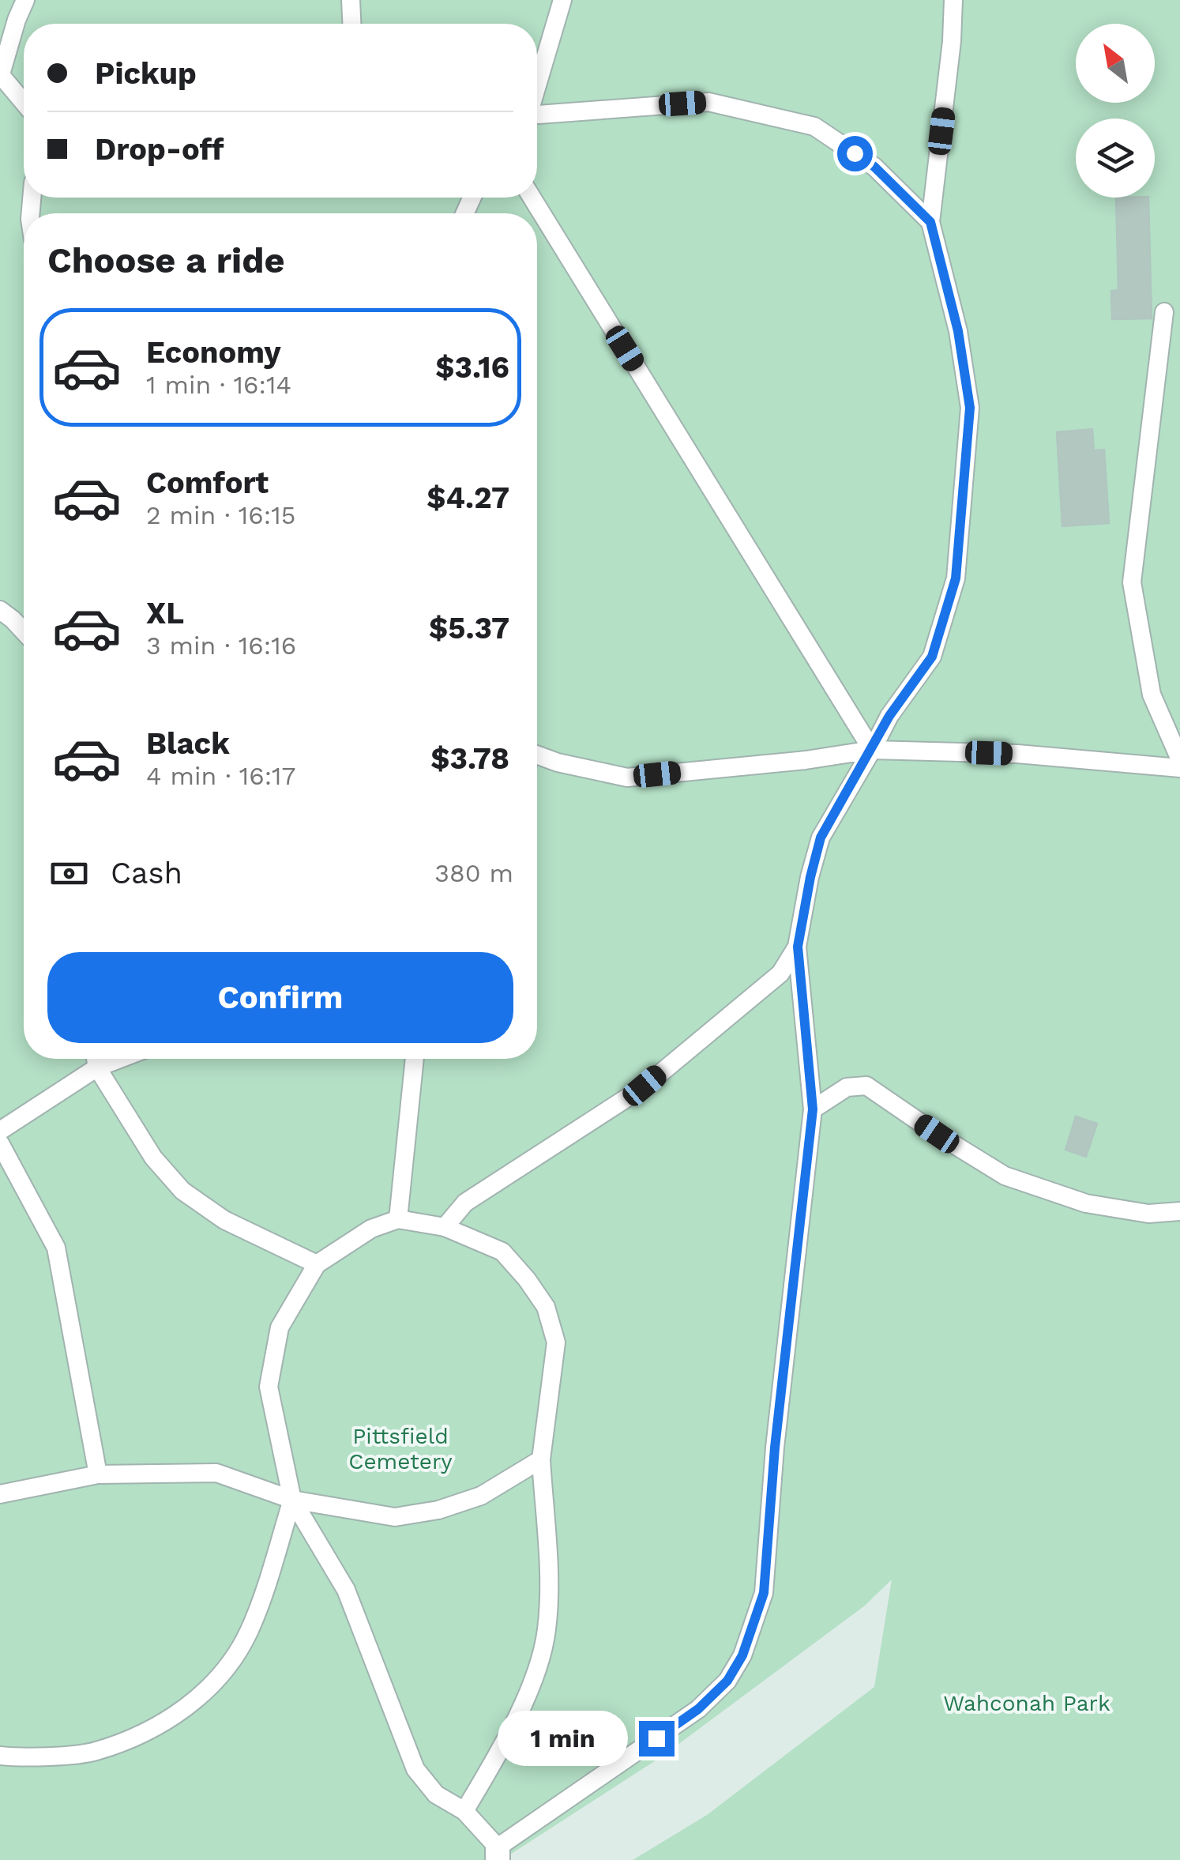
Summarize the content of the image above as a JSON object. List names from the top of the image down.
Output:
{
  "parks": ["Pittsfield Cemetery", "Wahconah Park"],
  "north": "top left",
  "page": {
    "banner": ["Pickup", "Drop-off"],
    "heading": "Choose a ride",
    "list": [
      {
        "name": "Economy",
        "note": "1 min · 16:14",
        "value": "$3.16"
      },
      {
        "name": "Comfort",
        "note": "2 min · 16:15",
        "value": "$4.27"
      },
      {
        "name": "XL",
        "note": "3 min · 16:16",
        "value": "$5.37"
      },
      {
        "name": "Black",
        "note": "4 min · 16:17",
        "value": "$3.78"
      }
    ],
    "pay": ["Cash", "380 m"],
    "buttons": "Confirm",
    "bubble": "1 min"
  }
}
